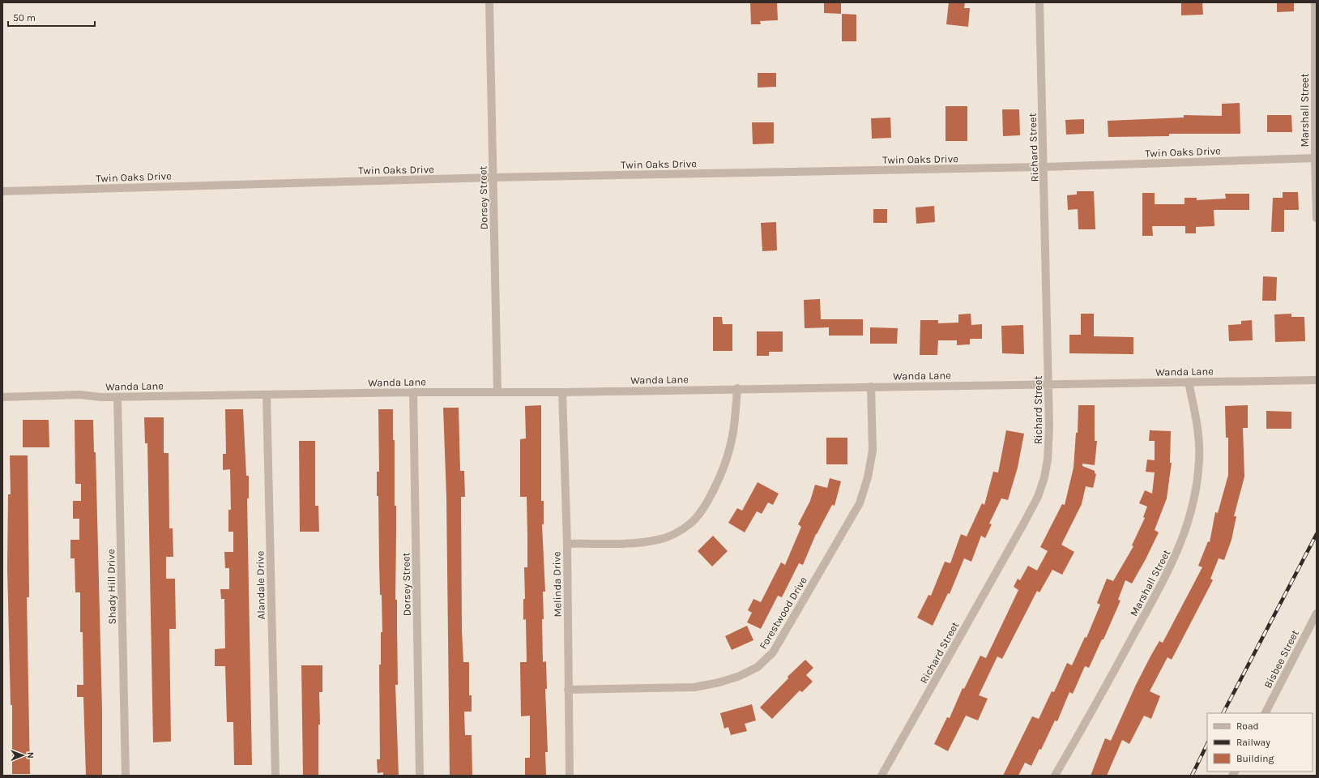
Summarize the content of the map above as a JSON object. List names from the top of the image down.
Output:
{
  "streets": {
    "street": [
      "Marshall Street",
      "Richard Street",
      "Twin Oaks Drive",
      "Dorsey Street",
      "Wanda Lane",
      "Melinda Drive",
      "Alandale Drive",
      "Shady Hill Drive",
      "Forestwood Drive",
      "Bisbee Street"
    ]
  },
  "crossings": [
    ["Marshall Street", "Twin Oaks Drive"],
    ["Marshall Street", "Wanda Lane"],
    ["Richard Street", "Twin Oaks Drive"],
    ["Richard Street", "Wanda Lane"],
    ["Twin Oaks Drive", "Dorsey Street"],
    ["Dorsey Street", "Wanda Lane"],
    ["Wanda Lane", "Melinda Drive"],
    ["Wanda Lane", "Alandale Drive"],
    ["Wanda Lane", "Shady Hill Drive"],
    ["Wanda Lane", "Forestwood Drive"],
    ["Melinda Drive", "Forestwood Drive"]
  ],
  "legend": ["Road", "Railway", "Building"],
  "scale_bar": "50 m",
  "north": "right"
}
